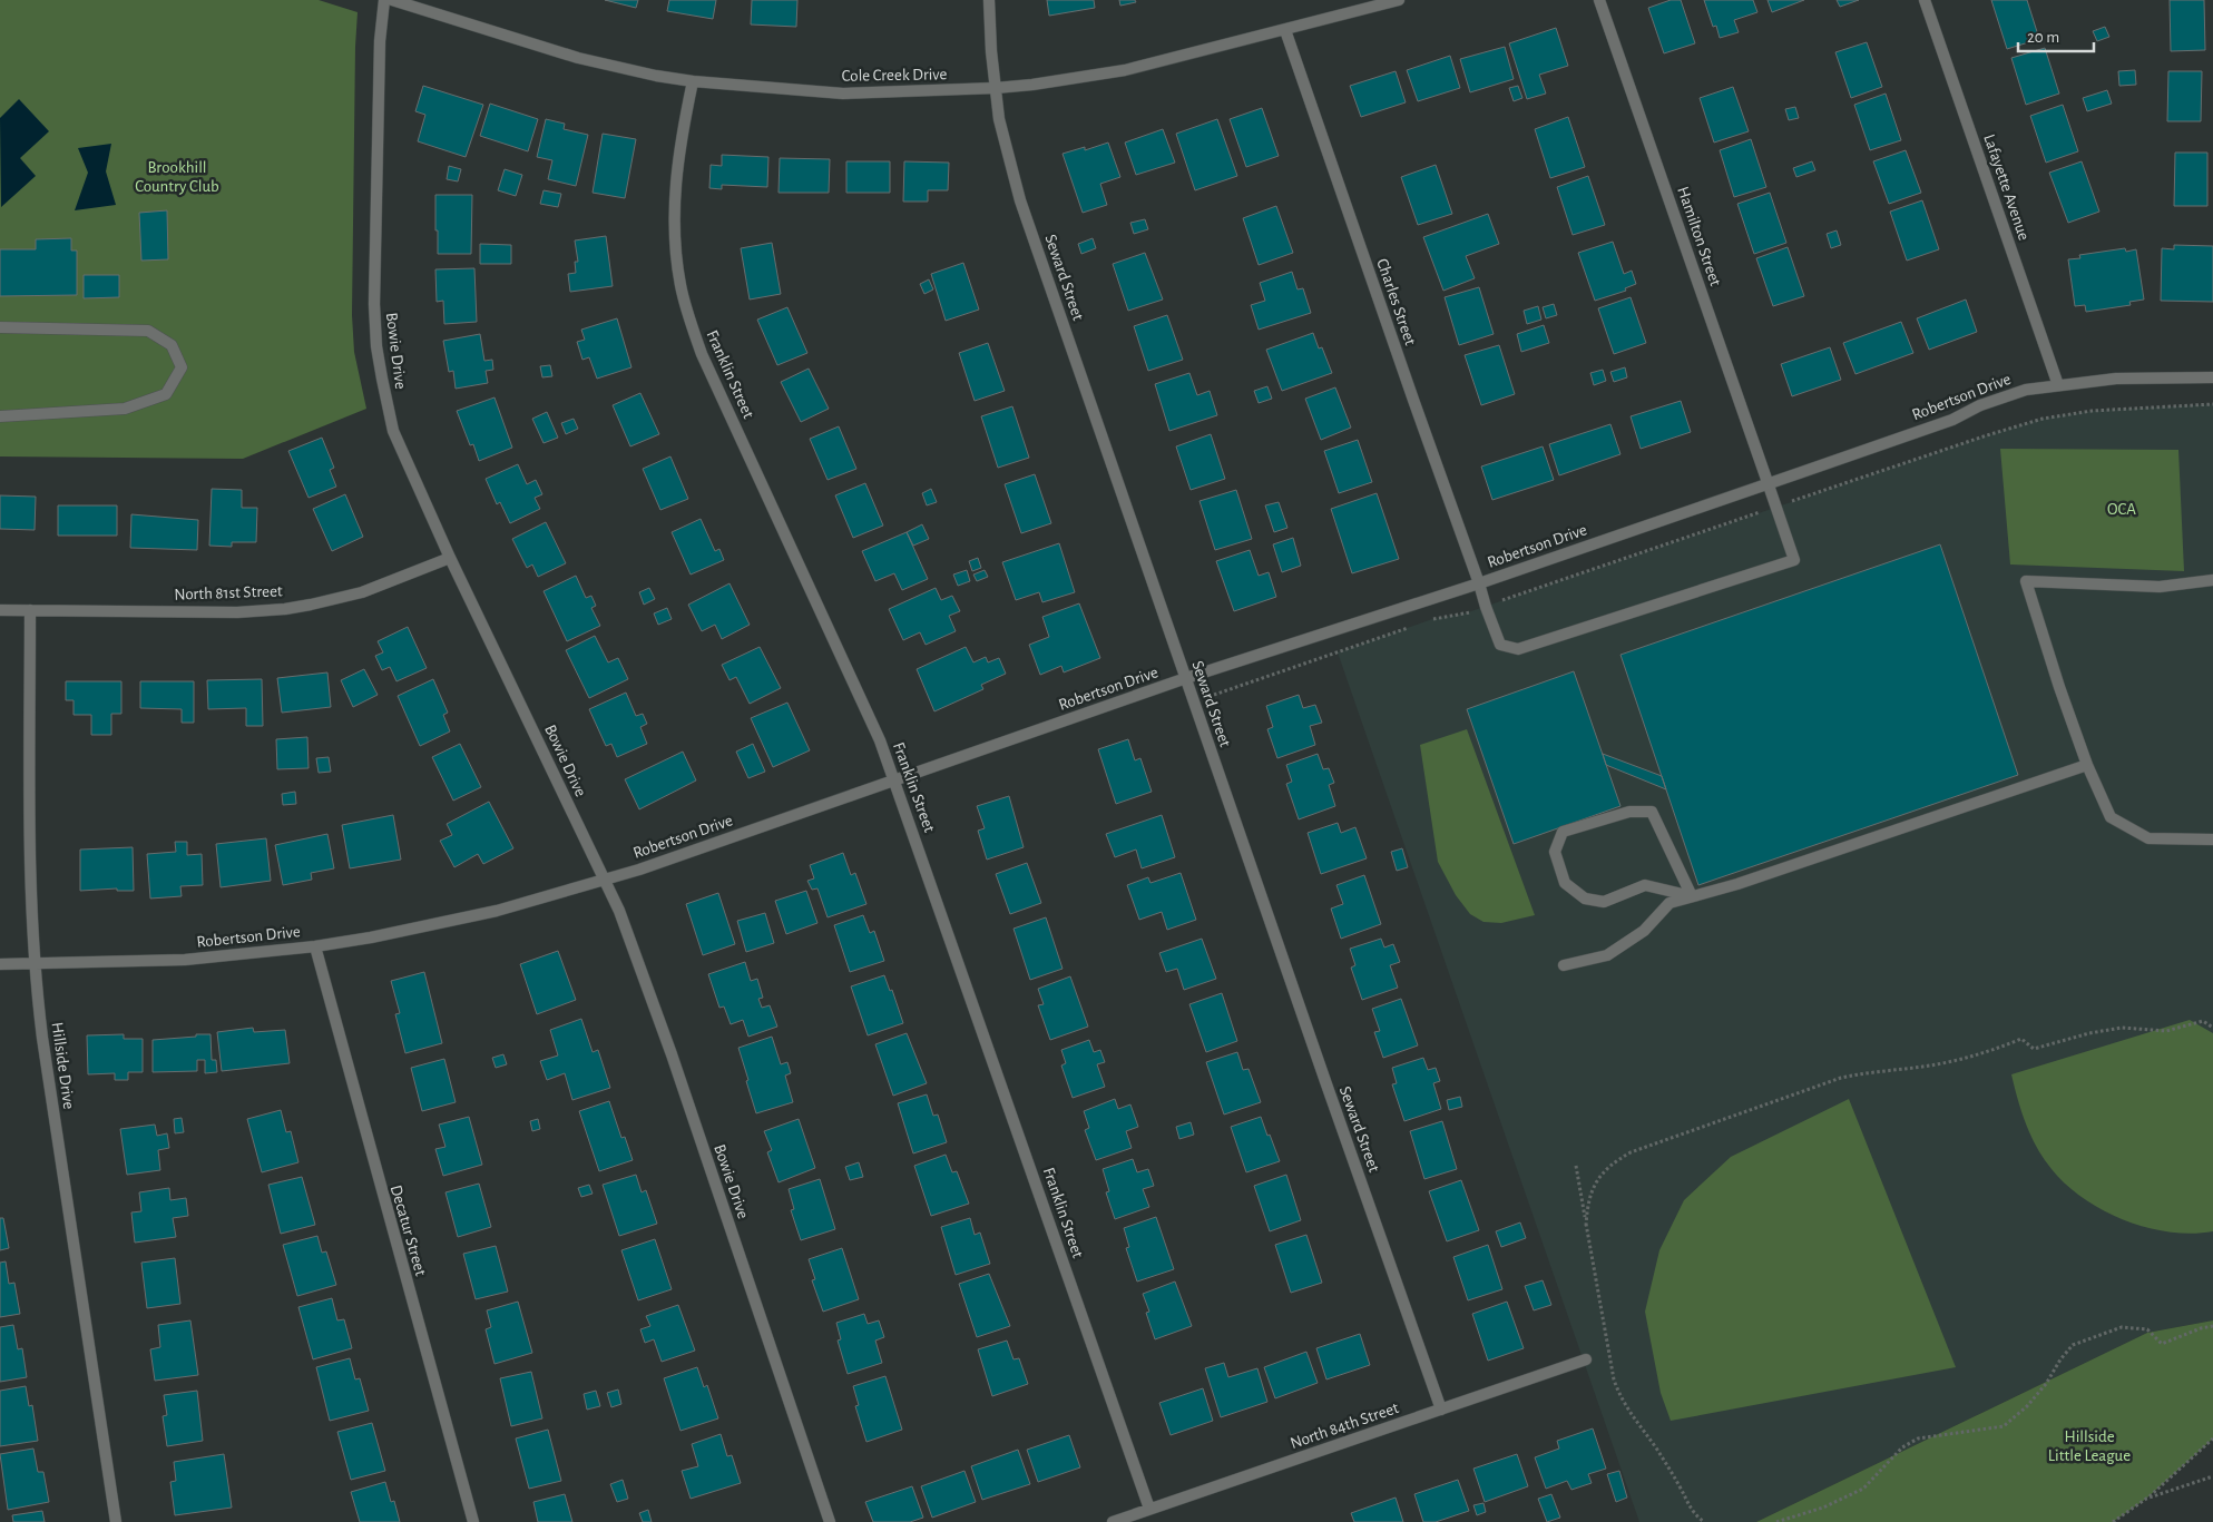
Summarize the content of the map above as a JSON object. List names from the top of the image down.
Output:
{
  "streets": {
    "street": [
      "Cole Creek Drive",
      "Lafayette Avenue",
      "Hamilton Street",
      "Seward Street",
      "Charles Street",
      "Bowie Drive",
      "Franklin Street",
      "Robertson Drive",
      "North 81st Street",
      "Hillside Drive",
      "Decatur Street",
      "North 84th Street"
    ]
  },
  "crossings": [
    ["Cole Creek Drive", "Seward Street"],
    ["Cole Creek Drive", "Charles Street"],
    ["Cole Creek Drive", "Franklin Street"],
    ["Lafayette Avenue", "Robertson Drive"],
    ["Hamilton Street", "Charles Street"],
    ["Hamilton Street", "Robertson Drive"],
    ["Seward Street", "Robertson Drive"],
    ["Seward Street", "North 84th Street"],
    ["Charles Street", "Robertson Drive"],
    ["Bowie Drive", "Robertson Drive"],
    ["Bowie Drive", "North 81st Street"],
    ["Franklin Street", "Robertson Drive"],
    ["Franklin Street", "North 84th Street"],
    ["Robertson Drive", "Hillside Drive"],
    ["Robertson Drive", "Decatur Street"],
    ["North 81st Street", "Hillside Drive"]
  ],
  "parks": ["Brookhill Country Club", "OCA", "Hillside Little League"],
  "scale_bar": "20 m"
}
